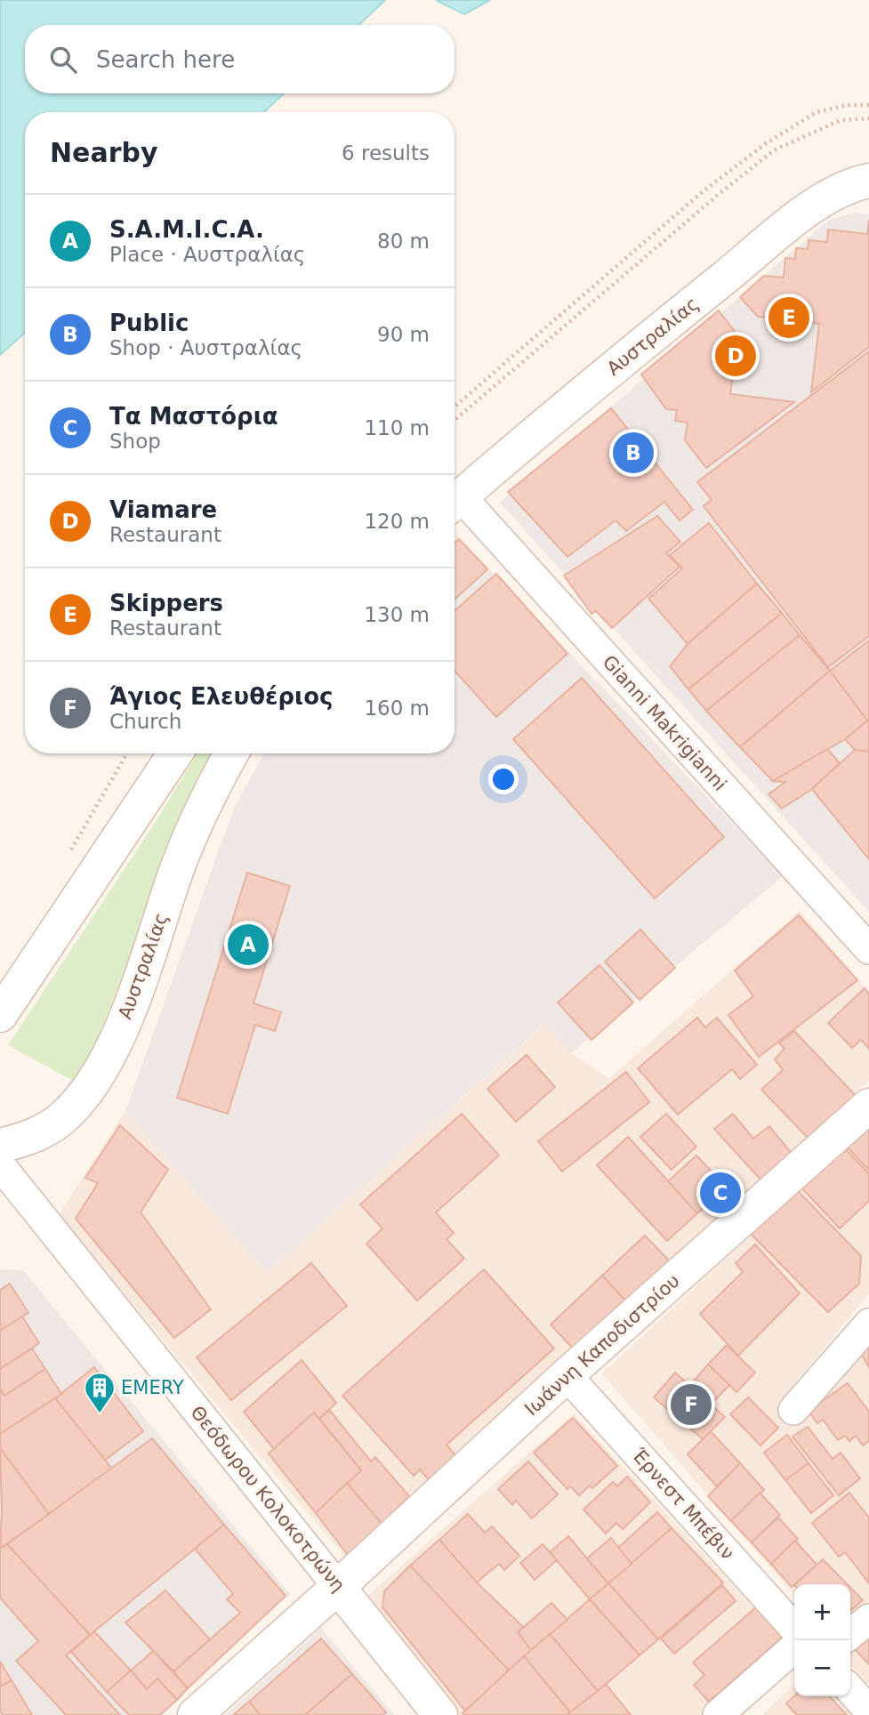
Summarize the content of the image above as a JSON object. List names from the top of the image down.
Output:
{
  "streets": {
    "main road": ["Αυστραλίας", "Ιωάννη Καποδιστρίου", "Θεόδωρου Κολοκοτρώνη"],
    "street": ["Gianni Makrigianni", "Έρνεστ Μπέβιν"]
  },
  "crossings": [
    ["Αυστραλίας", "Θεόδωρου Κολοκοτρώνη"],
    ["Ιωάννη Καποδιστρίου", "Θεόδωρου Κολοκοτρώνη"],
    ["Ιωάννη Καποδιστρίου", "Έρνεστ Μπέβιν"]
  ],
  "places": {
    "building": ["EMERY"]
  },
  "page": {
    "search": "Search here",
    "heading": ["Nearby", "6 results"],
    "list": [
      {
        "mark": "A",
        "name": "S.A.M.I.C.A.",
        "note": "Place · Αυστραλίας",
        "value": "80 m"
      },
      {
        "mark": "B",
        "name": "Public",
        "note": "Shop · Αυστραλίας",
        "value": "90 m"
      },
      {
        "mark": "C",
        "name": "Τα Μαστόρια",
        "note": "Shop",
        "value": "110 m"
      },
      {
        "mark": "D",
        "name": "Viamare",
        "note": "Restaurant",
        "value": "120 m"
      },
      {
        "mark": "E",
        "name": "Skippers",
        "note": "Restaurant",
        "value": "130 m"
      },
      {
        "mark": "F",
        "name": "Άγιος Ελευθέριος",
        "note": "Church",
        "value": "160 m"
      }
    ],
    "pins": [
      "E",
      "D",
      "B",
      "A",
      "C",
      "F"
    ],
    "map_buttons": ["+", "−"]
  }
}
